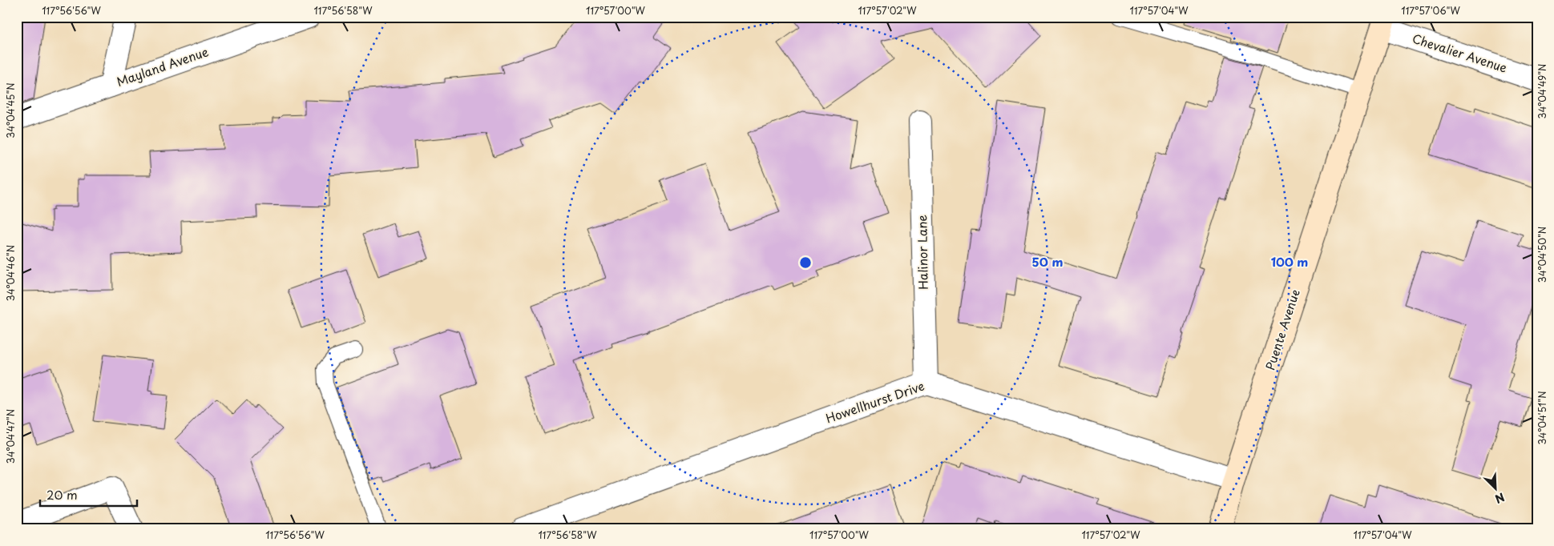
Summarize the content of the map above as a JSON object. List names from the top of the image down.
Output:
{
  "streets": {
    "main road": ["Puente Avenue"],
    "street": [
      "Chevalier Avenue",
      "Mayland Avenue",
      "Halinor Lane",
      "Howellhurst Drive"
    ]
  },
  "crossings": [
    ["Chevalier Avenue", "Puente Avenue"],
    ["Halinor Lane", "Howellhurst Drive"],
    ["Puente Avenue", "Howellhurst Drive"]
  ],
  "scale_bar": "20 m",
  "north": "bottom right",
  "coordinates": [
    "117°56'56\"W",
    "117°56'58\"W",
    "117°57'00\"W",
    "117°57'02\"W",
    "117°57'04\"W",
    "117°57'06\"W",
    "34°04'49\"N",
    "34°04'45\"N",
    "34°04'50\"N",
    "34°04'46\"N",
    "34°04'51\"N",
    "34°04'47\"N"
  ],
  "rings": ["50 m", "100 m"]
}
